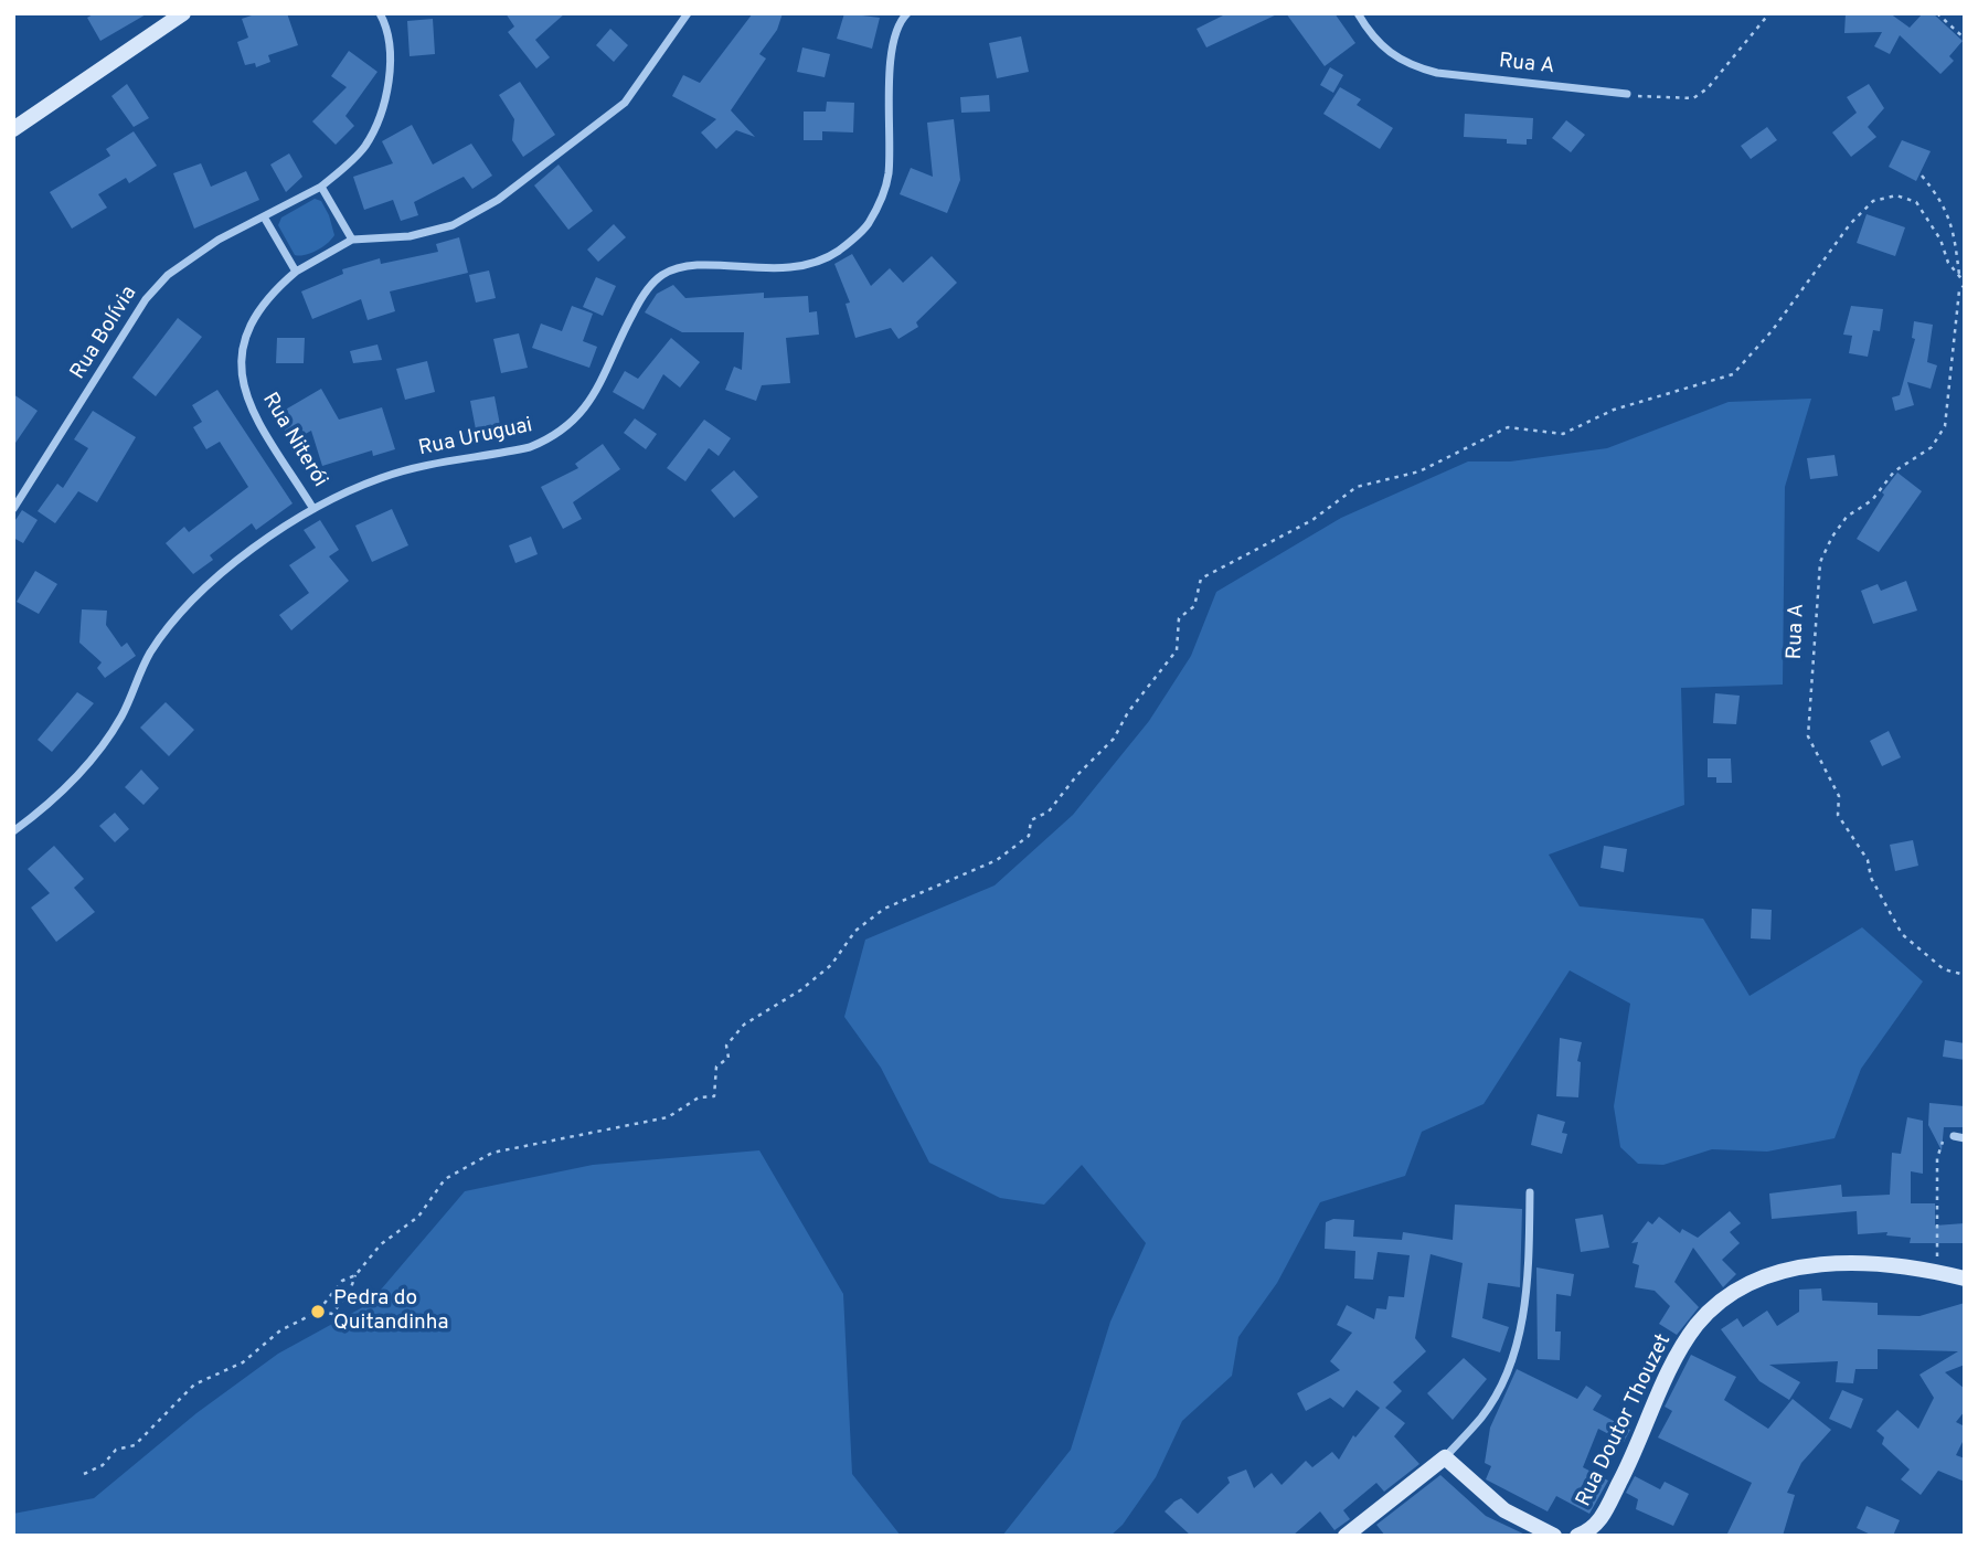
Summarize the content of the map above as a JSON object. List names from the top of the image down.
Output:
{
  "streets": {
    "street": [
      "Rua A",
      "Rua Bolívia",
      "Rua Uruguai",
      "Rua Niterói",
      "Rua Doutor Thouzet"
    ]
  },
  "crossings": [
    ["Rua Uruguai", "Rua Niterói"]
  ],
  "places": ["Pedra do Quitandinha"]
}
